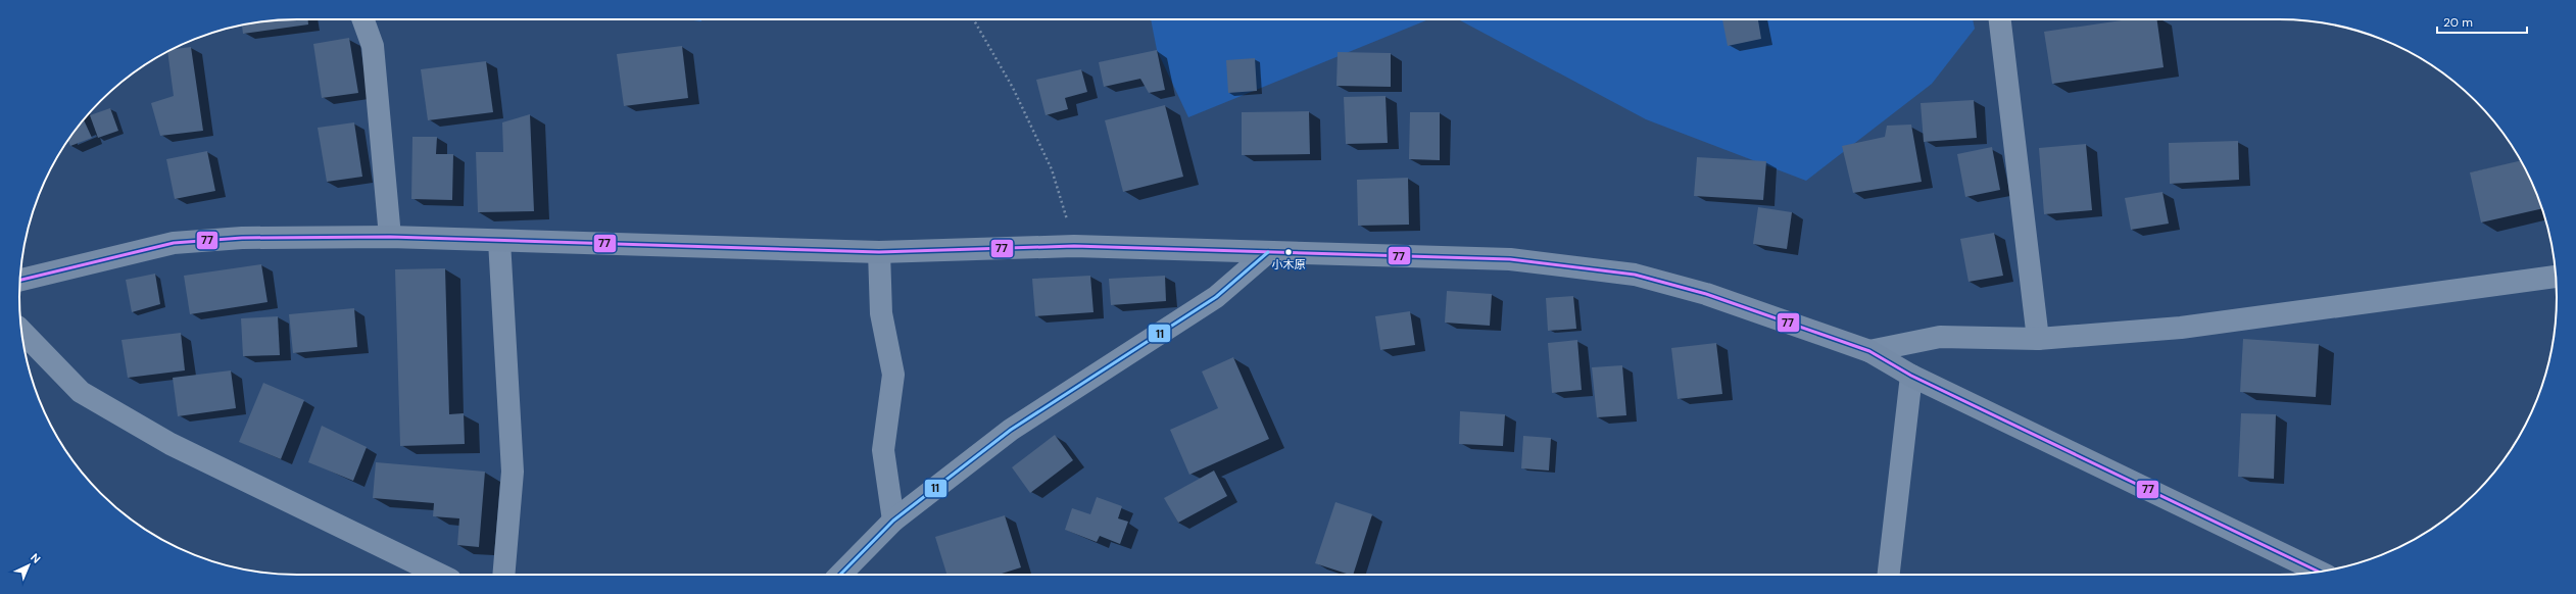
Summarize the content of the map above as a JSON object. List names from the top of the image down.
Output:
{
  "places": ["小木原"],
  "lines": ["transit line 77", "transit line 11"],
  "scale_bar": "20 m",
  "north": "top right"
}
